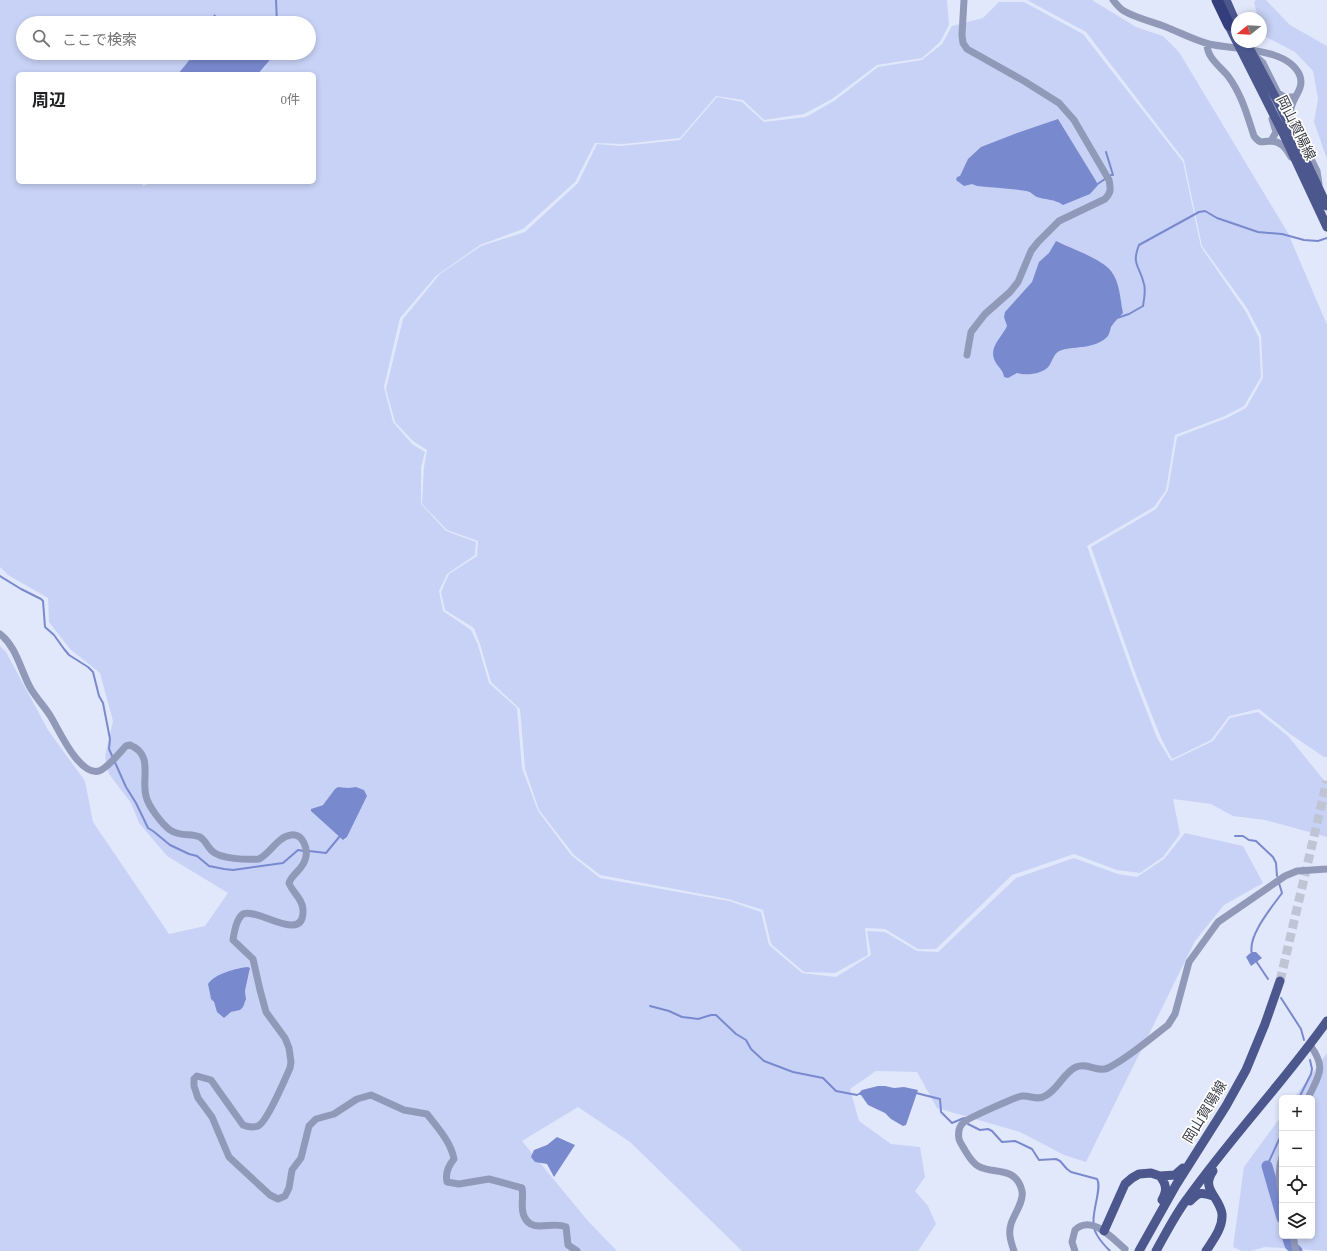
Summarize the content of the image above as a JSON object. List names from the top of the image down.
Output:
{
  "streets": {
    "main road": ["岡山賀陽線"]
  },
  "north": "left",
  "page": {
    "search": "ここで検索",
    "heading": ["周辺", "0件"],
    "map_buttons": ["+", "−"]
  }
}
